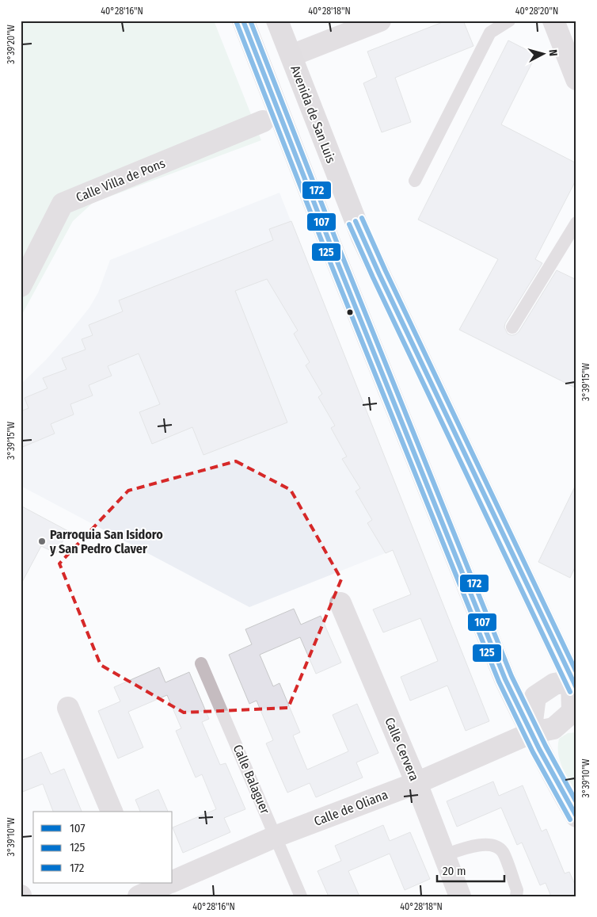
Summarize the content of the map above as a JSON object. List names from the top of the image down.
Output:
{
  "streets": {
    "street": [
      "Avenida de San Luis",
      "Calle Villa de Pons",
      "Calle Cervera",
      "Calle de Oliana"
    ],
    "lane": ["Calle Balaguer"]
  },
  "crossings": [
    ["Avenida de San Luis", "Calle de Oliana"],
    ["Calle Cervera", "Calle de Oliana"],
    ["Calle Balaguer", "Calle de Oliana"]
  ],
  "places": ["Parroquia San Isidoro y San Pedro Claver"],
  "lines": ["transit line 107", "transit line 172", "transit line 125"],
  "legend": ["107", "125", "172"],
  "scale_bar": "20 m",
  "north": "right",
  "coordinates": [
    "40°28'16\"N",
    "40°28'18\"N",
    "40°28'20\"N",
    "3°39'20\"W",
    "3°39'15\"W",
    "3°39'10\"W"
  ]
}
